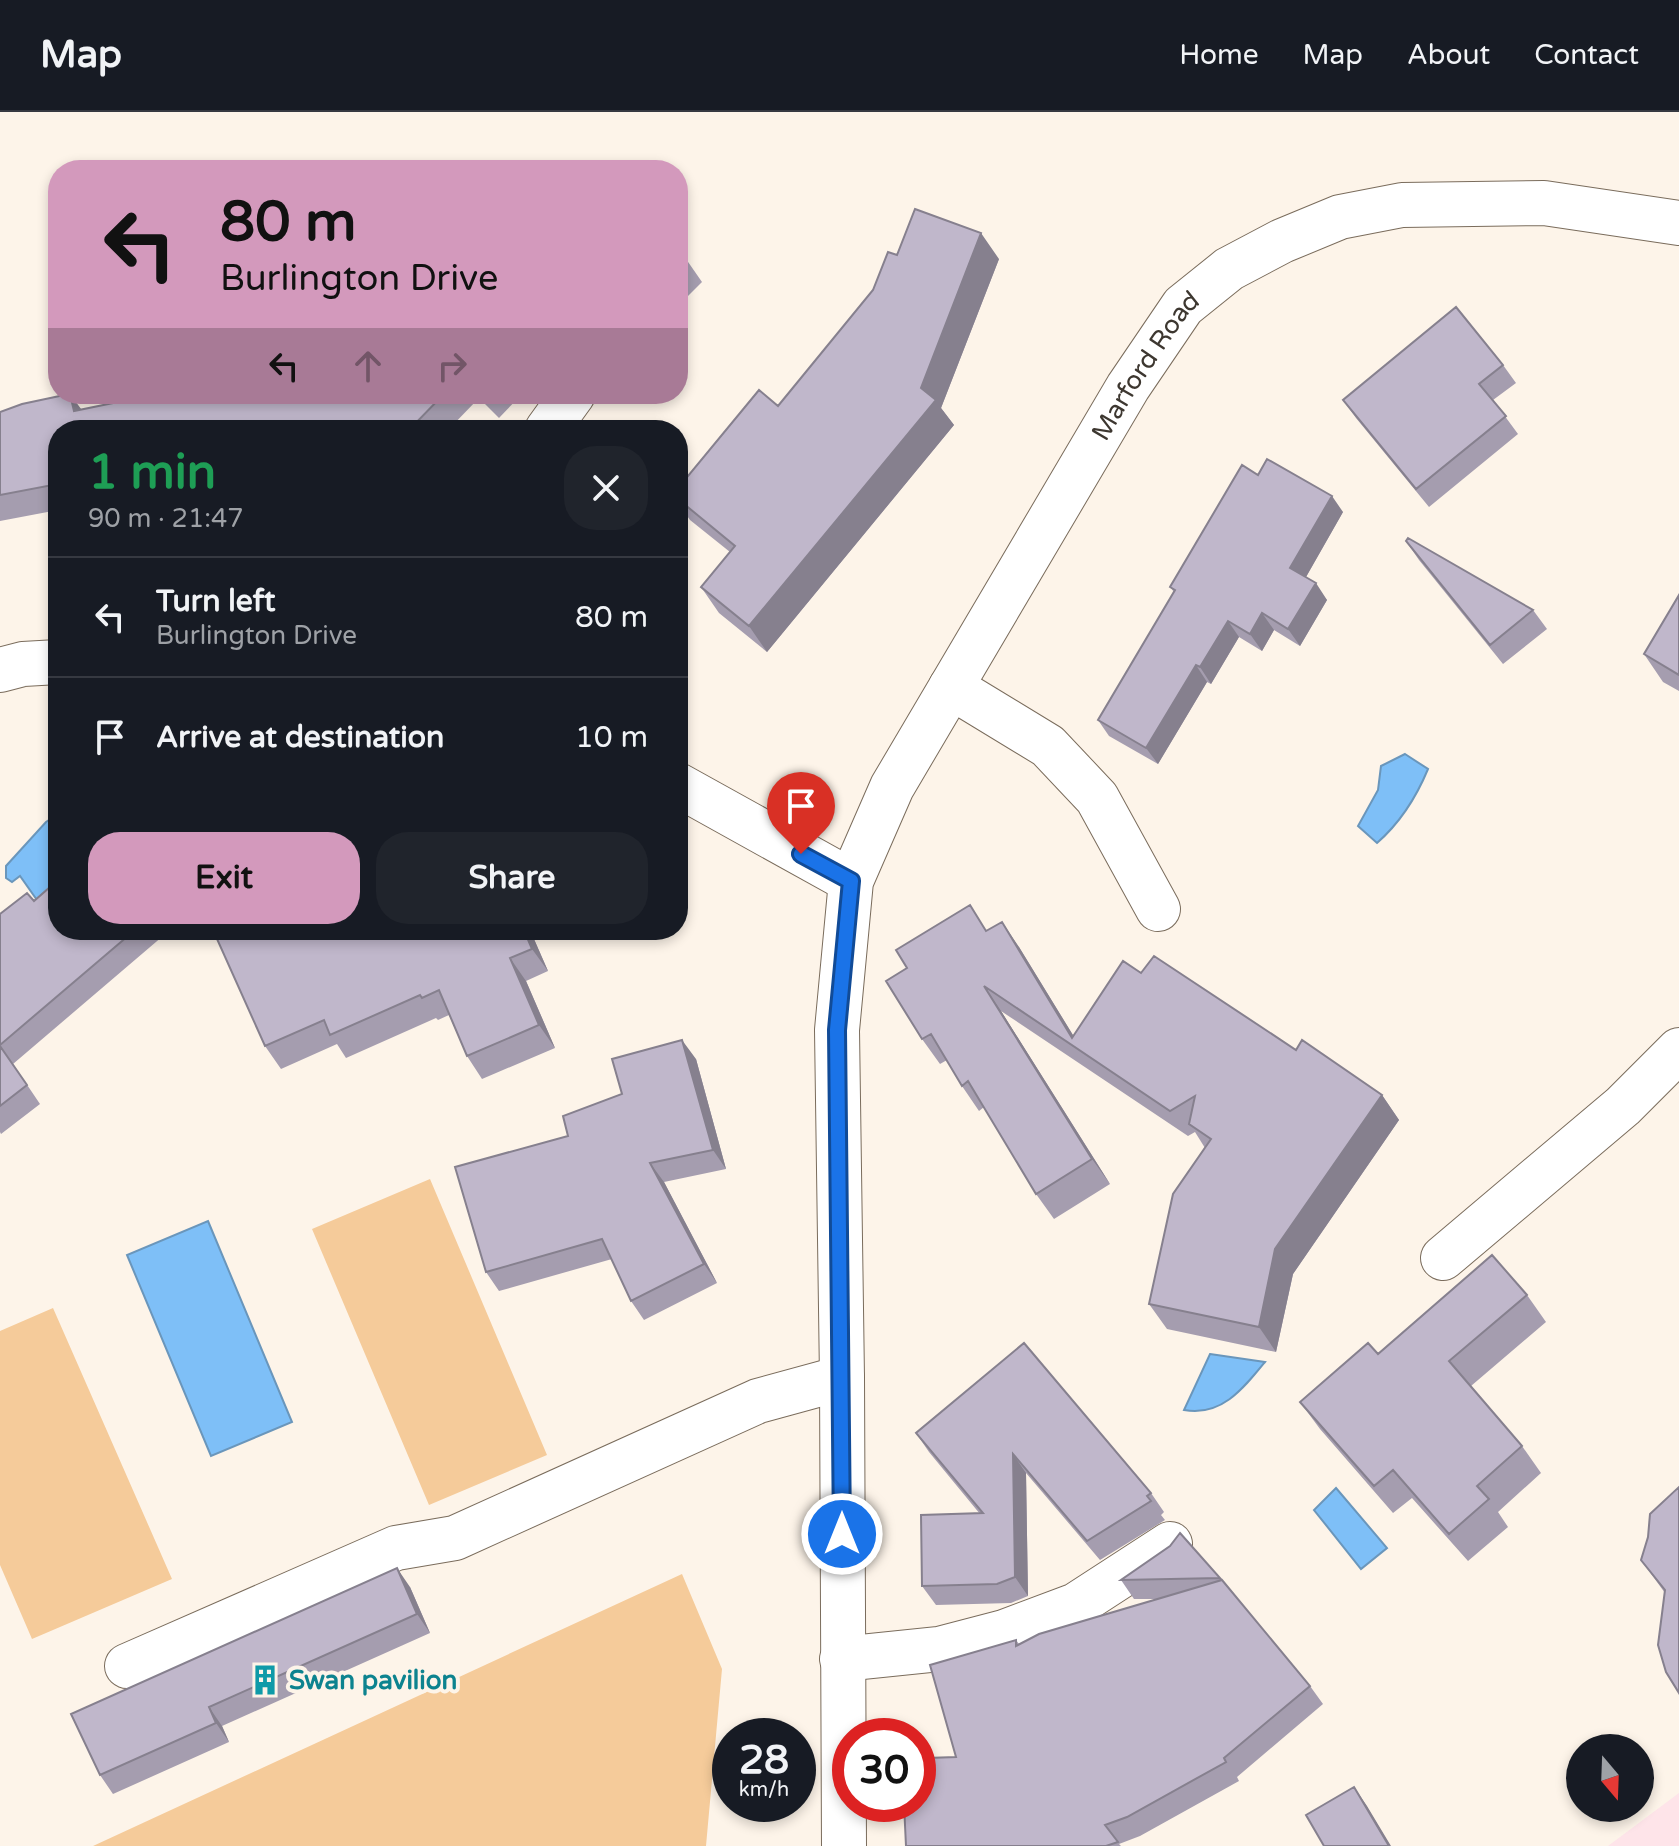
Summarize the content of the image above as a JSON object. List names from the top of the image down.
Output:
{
  "streets": {
    "street": ["Marford Road"]
  },
  "places": {
    "building": ["Swan pavilion"]
  },
  "north": "bottom",
  "page": {
    "header": "Map",
    "nav": [
      "Home",
      "Map",
      "About",
      "Contact"
    ],
    "turn": ["80 m", "Burlington Drive"],
    "heading": ["1 min", "90 m · 21:47"],
    "list": [
      {
        "name": "Turn left",
        "note": "Burlington Drive",
        "value": "80 m"
      },
      {
        "name": "Arrive at destination",
        "value": "10 m"
      }
    ],
    "buttons": ["Exit", "Share"],
    "speed": "28 km/h",
    "limit": "30"
  }
}
